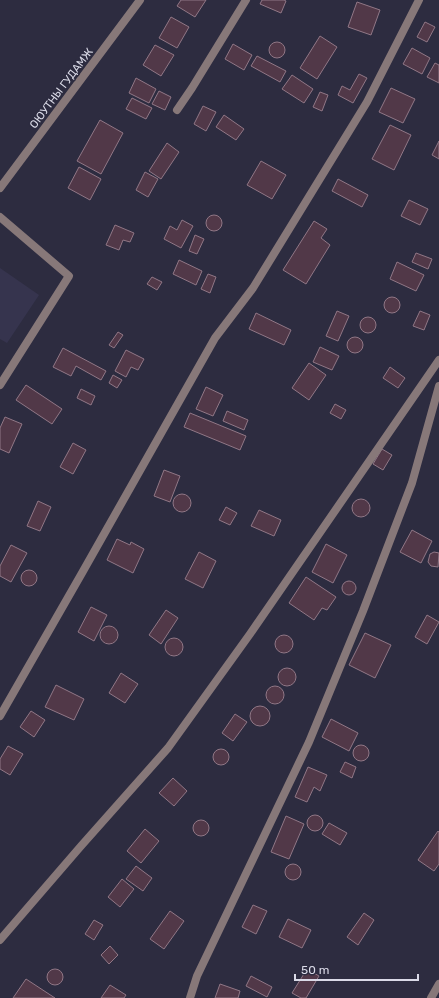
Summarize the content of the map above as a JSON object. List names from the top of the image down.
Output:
{
  "streets": {
    "street": ["ОЮУТНЫ ГУДАМЖ"]
  },
  "scale_bar": "50 m"
}
